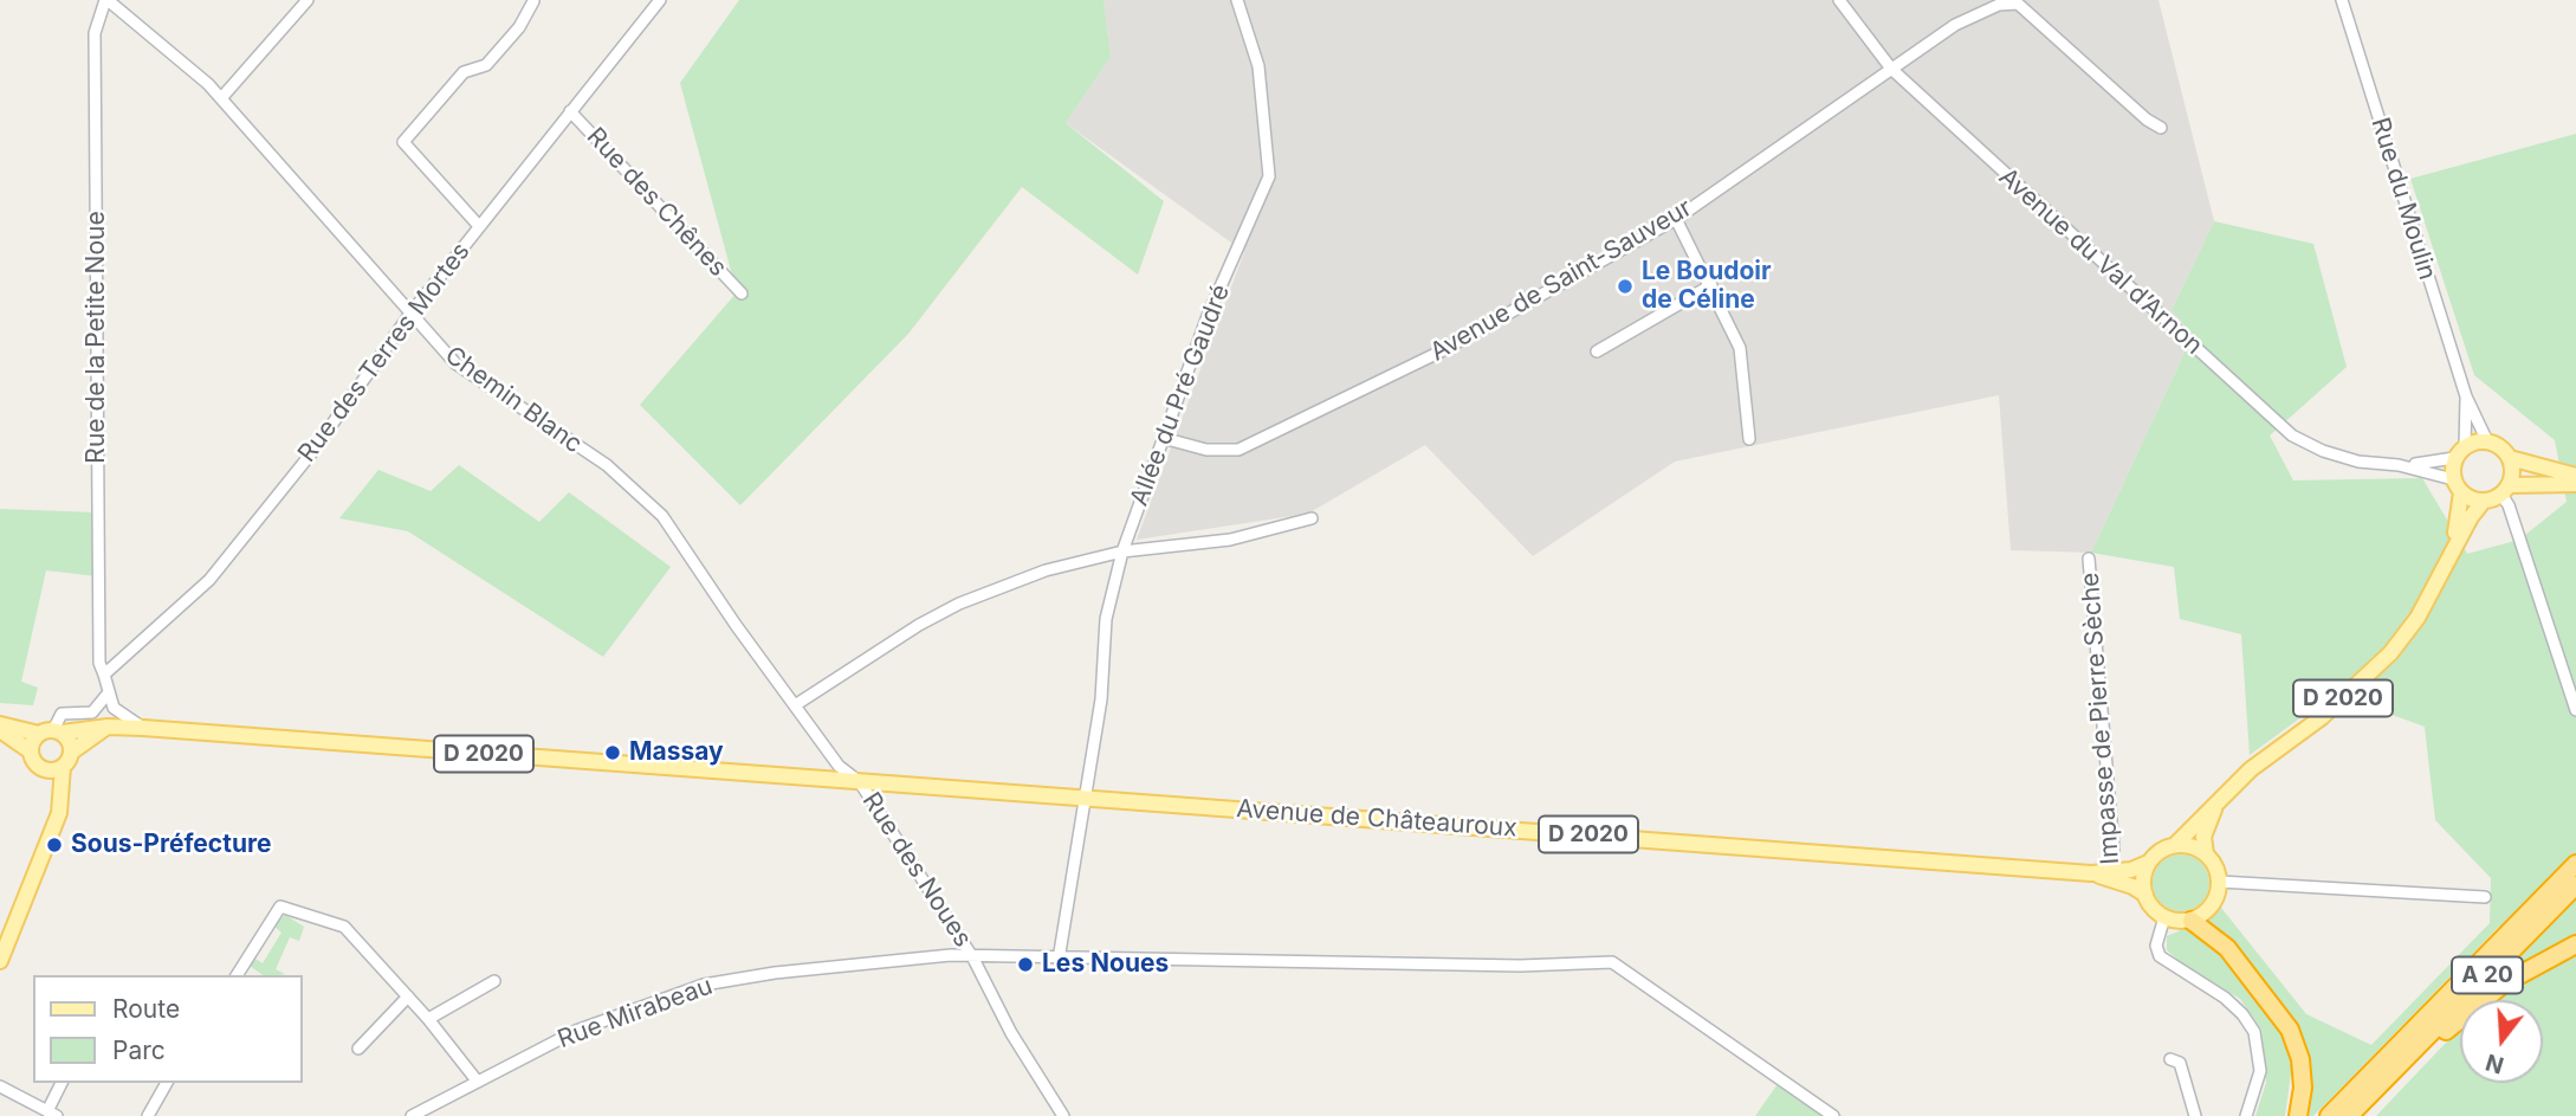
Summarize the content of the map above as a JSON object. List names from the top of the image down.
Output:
{
  "streets": {
    "highway": ["A 20"],
    "main road": ["D 2020", "Avenue de Châteauroux"],
    "street": [
      "Rue du Moulin",
      "Rue des Chênes",
      "Avenue du Val d’Arnon",
      "Avenue de Saint-Sauveur",
      "Rue de la Petite Noue",
      "Rue des Terres Mortes",
      "Allée du Pré Gaudré",
      "Chemin Blanc",
      "Impasse de Pierre Sèche",
      "Rue des Noues",
      "Rue Mirabeau"
    ]
  },
  "crossings": [
    ["Rue du Moulin", "Avenue du Val d’Arnon"],
    ["Rue du Moulin", "D 2020"],
    ["Rue des Chênes", "Rue des Terres Mortes"],
    ["Avenue du Val d’Arnon", "Avenue de Saint-Sauveur"],
    ["Avenue du Val d’Arnon", "D 2020"],
    ["Avenue de Saint-Sauveur", "Allée du Pré Gaudré"],
    ["Rue de la Petite Noue", "Rue des Terres Mortes"],
    ["Rue de la Petite Noue", "Chemin Blanc"],
    ["Rue des Terres Mortes", "Chemin Blanc"],
    ["Allée du Pré Gaudré", "Avenue de Châteauroux"],
    ["Allée du Pré Gaudré", "Rue Mirabeau"],
    ["Chemin Blanc", "D 2020"],
    ["Chemin Blanc", "Avenue de Châteauroux"],
    ["Chemin Blanc", "Rue des Noues"],
    ["D 2020", "Impasse de Pierre Sèche"],
    ["D 2020", "Avenue de Châteauroux"],
    ["D 2020", "Rue des Noues"],
    ["Impasse de Pierre Sèche", "Avenue de Châteauroux"],
    ["Avenue de Châteauroux", "Rue des Noues"],
    ["Rue des Noues", "Rue Mirabeau"]
  ],
  "places": [
    "Le Boudoir de Céline",
    "Massay",
    "Sous-Préfecture",
    "Les Noues"
  ],
  "legend": ["Route", "Parc"],
  "north": "bottom"
}
